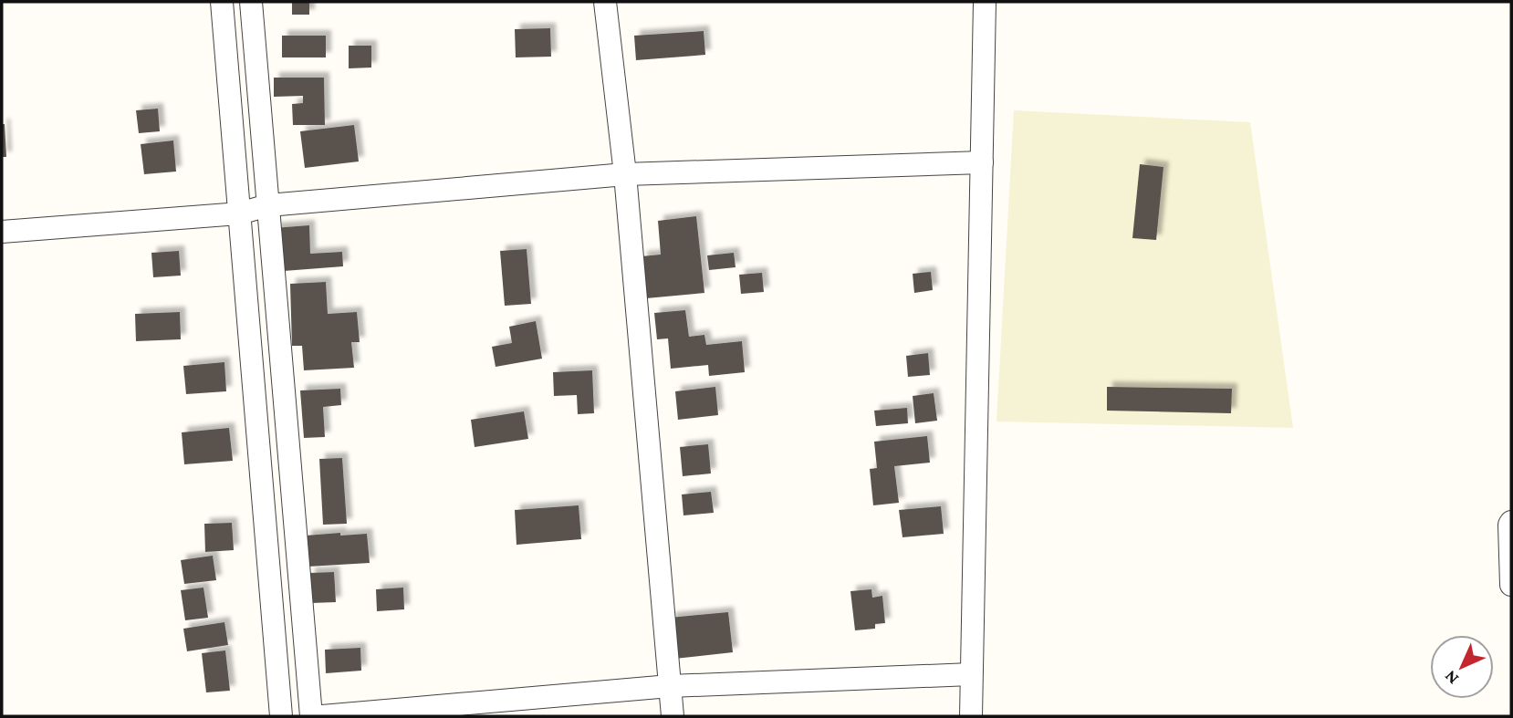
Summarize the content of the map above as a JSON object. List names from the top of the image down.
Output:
{
  "north": "bottom left"
}
